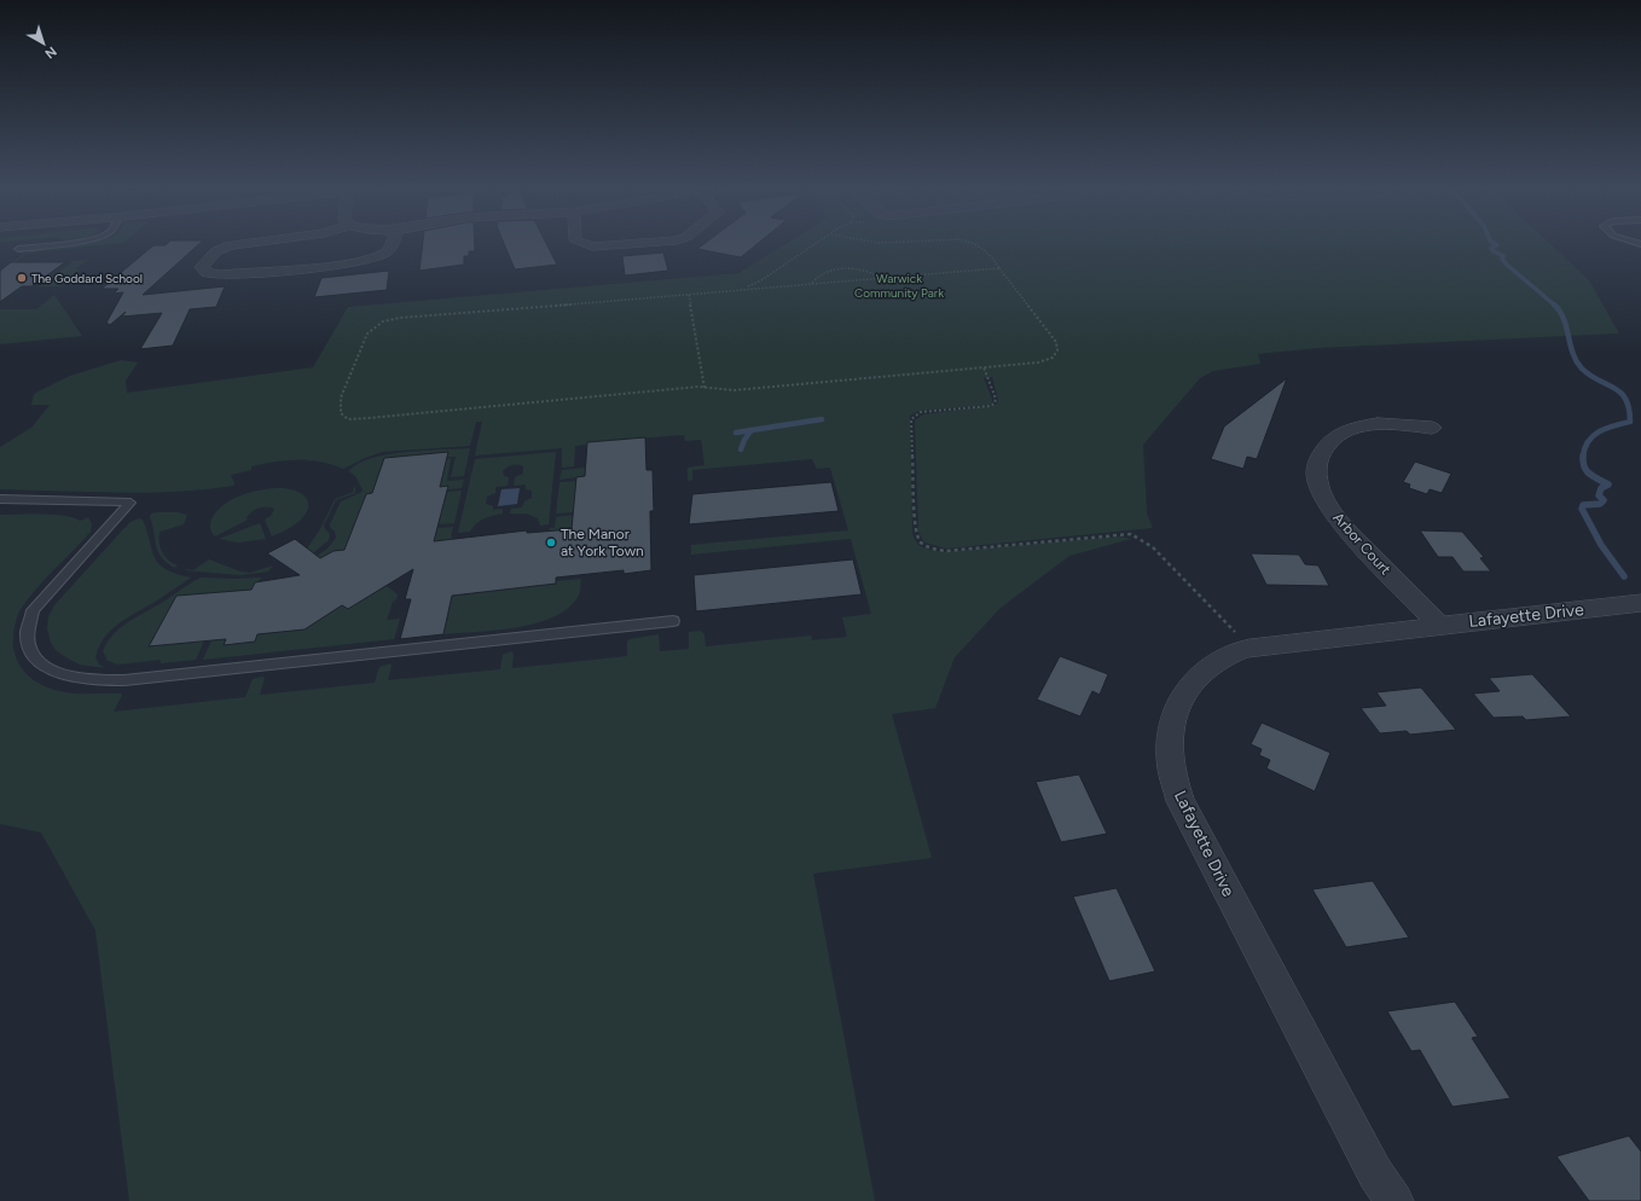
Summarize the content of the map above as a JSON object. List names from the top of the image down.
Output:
{
  "streets": {
    "street": ["Arbor Court", "Lafayette Drive"]
  },
  "crossings": [
    ["Arbor Court", "Lafayette Drive"]
  ],
  "parks": ["Warwick Community Park"],
  "places": ["The Goddard School", "The Manor at York Town"],
  "north": "bottom right"
}
